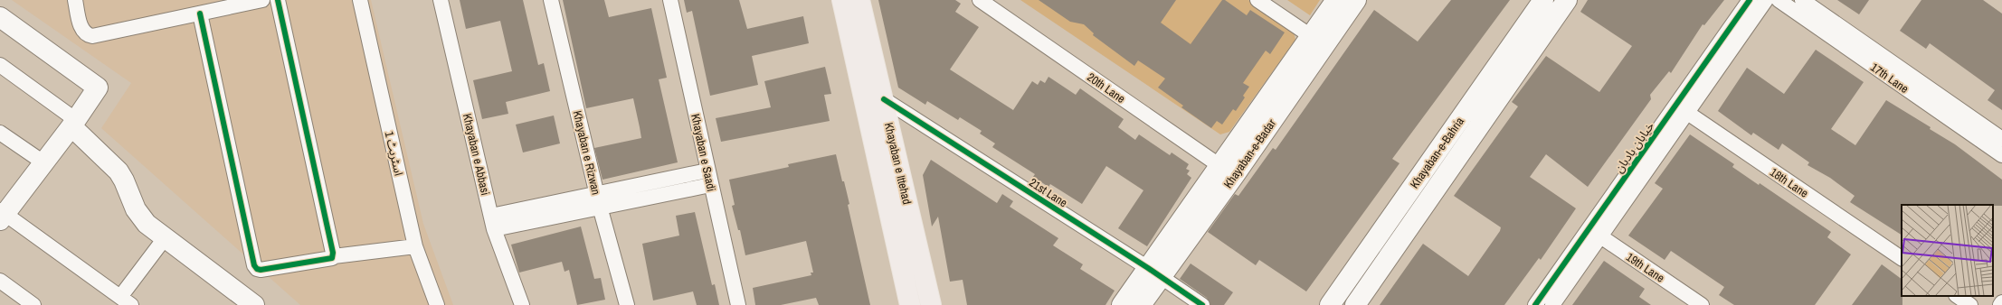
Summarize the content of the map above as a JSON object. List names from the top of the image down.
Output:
{
  "streets": {
    "main road": ["Khayaban-e-Bahria", "Khayaban-e-Badar", "Khayaban e Ittehad"],
    "street": [
      "17th Lane",
      "20th Lane",
      "خیابان بادبان",
      "Khayaban e Rizwan",
      "Khayaban e Saadi",
      "اسٹریٹ 1",
      "Khayaban e Abbasi",
      "18th Lane",
      "21st Lane",
      "19th Lane"
    ]
  },
  "crossings": [
    ["20th Lane", "Khayaban-e-Badar"],
    ["خیابان بادبان", "18th Lane"],
    ["خیابان بادبان", "19th Lane"],
    ["Khayaban-e-Badar", "21st Lane"],
    ["Khayaban e Ittehad", "21st Lane"]
  ]
}
